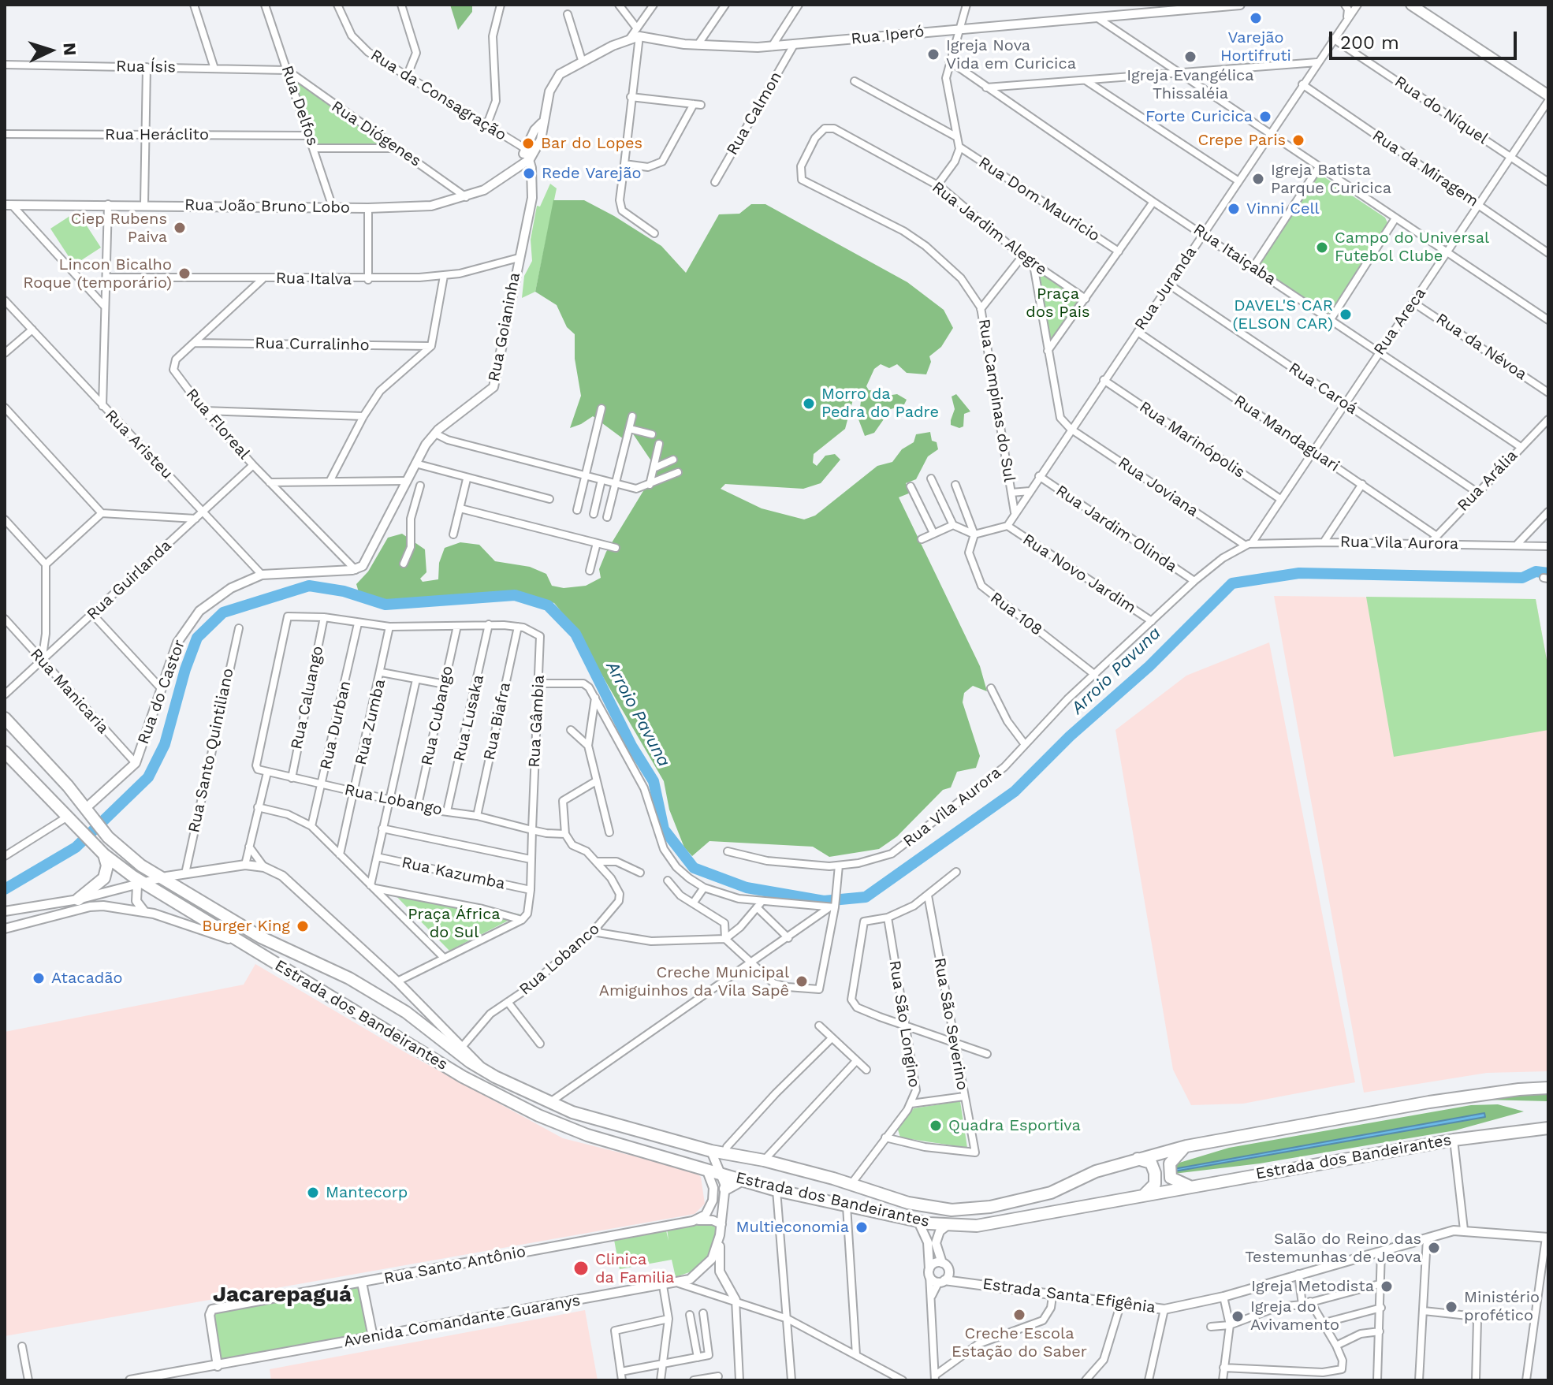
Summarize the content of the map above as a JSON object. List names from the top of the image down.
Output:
{
  "streets": {
    "main road": ["Estrada dos Bandeirantes"],
    "street": [
      "Rua Iperó",
      "Rua Ísis",
      "Rua da Consagração",
      "Rua Delfos",
      "Rua do Níquel",
      "Rua Calmon",
      "Rua Diógenes",
      "Rua Heráclito",
      "Rua da Miragem",
      "Rua Dom Mauricio",
      "Rua João Bruno Lobo",
      "Rua Jardim Alegre",
      "Rua Itaiçaba",
      "Rua Italva",
      "Rua Juranda",
      "Rua Areca",
      "Rua Goianinha",
      "Rua Curralinho",
      "Rua da Névoa",
      "Rua Caroá",
      "Rua Campinas do Sul",
      "Rua Floreal",
      "Rua Mandaguari",
      "Rua Marinópolis",
      "Rua Aristeu",
      "Rua Arália",
      "Rua Joviana",
      "Rua Jardim Olinda",
      "Rua Vila Aurora",
      "Rua Novo Jardim",
      "Rua Guirlanda",
      "Rua 108",
      "Rua Manicaria",
      "Rua do Castor",
      "Rua Caluango",
      "Rua Cubango",
      "Rua Lusaka",
      "Rua Biafra",
      "Rua Gâmbia",
      "Rua Zumba",
      "Rua Durban",
      "Rua Santo Quintiliano",
      "Rua Lobango",
      "Rua Kazumba",
      "Rua Lobanco",
      "Rua São Longino",
      "Rua São Severino",
      "Rua Santo Antônio",
      "Estrada Santa Efigênia",
      "Avenida Comandante Guaranys"
    ]
  },
  "crossings": [
    ["Rua Iperó", "Rua Calmon"],
    ["Rua Ísis", "Rua Delfos"],
    ["Rua Ísis", "Rua Diógenes"],
    ["Rua da Consagração", "Rua Goianinha"],
    ["Rua Delfos", "Rua Diógenes"],
    ["Rua Delfos", "Rua Heráclito"],
    ["Rua Delfos", "Rua João Bruno Lobo"],
    ["Rua do Níquel", "Rua Juranda"],
    ["Rua do Níquel", "Rua Areca"],
    ["Rua Diógenes", "Rua João Bruno Lobo"],
    ["Rua da Miragem", "Rua Juranda"],
    ["Rua da Miragem", "Rua Areca"],
    ["Rua João Bruno Lobo", "Rua Goianinha"],
    ["Rua João Bruno Lobo", "Rua Aristeu"],
    ["Rua Jardim Alegre", "Rua Campinas do Sul"],
    ["Rua Itaiçaba", "Rua Juranda"],
    ["Rua Itaiçaba", "Rua Areca"],
    ["Rua Itaiçaba", "Rua Arália"],
    ["Rua Italva", "Rua Goianinha"],
    ["Rua Italva", "Rua Floreal"],
    ["Rua Italva", "Rua Aristeu"],
    ["Rua Juranda", "Rua Caroá"],
    ["Rua Juranda", "Rua Campinas do Sul"],
    ["Rua Juranda", "Rua Mandaguari"],
    ["Rua Juranda", "Rua Marinópolis"],
    ["Rua Juranda", "Rua Joviana"],
    ["Rua Juranda", "Rua Jardim Olinda"],
    ["Rua Juranda", "Rua Novo Jardim"],
    ["Rua Areca", "Rua da Névoa"],
    ["Rua Areca", "Rua Caroá"],
    ["Rua Areca", "Rua Mandaguari"],
    ["Rua Areca", "Rua Marinópolis"],
    ["Rua Areca", "Rua Joviana"],
    ["Rua Areca", "Rua Vila Aurora"],
    ["Rua Goianinha", "Rua Floreal"],
    ["Rua Goianinha", "Rua do Castor"],
    ["Rua Curralinho", "Rua Floreal"],
    ["Rua Caroá", "Rua Arália"],
    ["Rua Floreal", "Rua Guirlanda"],
    ["Rua Floreal", "Rua do Castor"],
    ["Rua Mandaguari", "Rua Arália"],
    ["Rua Aristeu", "Rua Guirlanda"],
    ["Rua Aristeu", "Rua do Castor"],
    ["Rua Arália", "Rua Vila Aurora"],
    ["Rua Joviana", "Rua Vila Aurora"],
    ["Rua Jardim Olinda", "Rua Vila Aurora"],
    ["Rua Vila Aurora", "Rua Novo Jardim"],
    ["Rua Vila Aurora", "Rua 108"],
    ["Rua Guirlanda", "Rua Manicaria"],
    ["Rua Manicaria", "Rua do Castor"],
    ["Rua do Castor", "Estrada dos Bandeirantes"],
    ["Rua Caluango", "Rua Lobango"],
    ["Rua Cubango", "Rua Lobango"],
    ["Rua Lusaka", "Rua Lobango"],
    ["Rua Biafra", "Rua Gâmbia"],
    ["Rua Biafra", "Rua Lobango"],
    ["Rua Gâmbia", "Rua Lobango"],
    ["Rua Gâmbia", "Rua Kazumba"],
    ["Rua Zumba", "Rua Lobango"],
    ["Rua Durban", "Rua Lobango"],
    ["Rua Santo Quintiliano", "Estrada dos Bandeirantes"],
    ["Rua Lobanco", "Estrada dos Bandeirantes"],
    ["Estrada dos Bandeirantes", "Rua São Longino"],
    ["Estrada dos Bandeirantes", "Avenida Comandante Guaranys"],
    ["Rua São Longino", "Rua São Severino"],
    ["Rua Santo Antônio", "Avenida Comandante Guaranys"]
  ],
  "districts": ["Jacarepaguá"],
  "water": ["Arroio Pavuna"],
  "parks": ["Praça dos Pais", "Praça África do Sul"],
  "places": [
    "Varejão Hortifruti",
    "Igreja Nova Vida em Curicica",
    "Igreja Evangélica Thissaléia",
    "Forte Curicica",
    "Crepe Paris",
    "Bar do Lopes",
    "Rede Varejão",
    "Igreja Batista Parque Curicica",
    "Vinni Cell",
    "Ciep Rubens Paiva",
    "Campo do Universal Futebol Clube",
    "Lincon Bicalho Roque (temporário)",
    "DAVEL'S CAR (ELSON CAR)",
    "Morro da Pedra do Padre",
    "Burger King",
    "Atacadão",
    "Creche Municipal Amiguinhos da Vila Sapê",
    "Quadra Esportiva",
    "Mantecorp",
    "Multieconomia",
    "Salão do Reino das Testemunhas de Jeova",
    "Clinica da Familia",
    "Igreja Metodista",
    "Ministério profético",
    "Creche Escola Estação do Saber",
    "Igreja do Avivamento"
  ],
  "scale_bar": "200 m",
  "north": "right"
}
